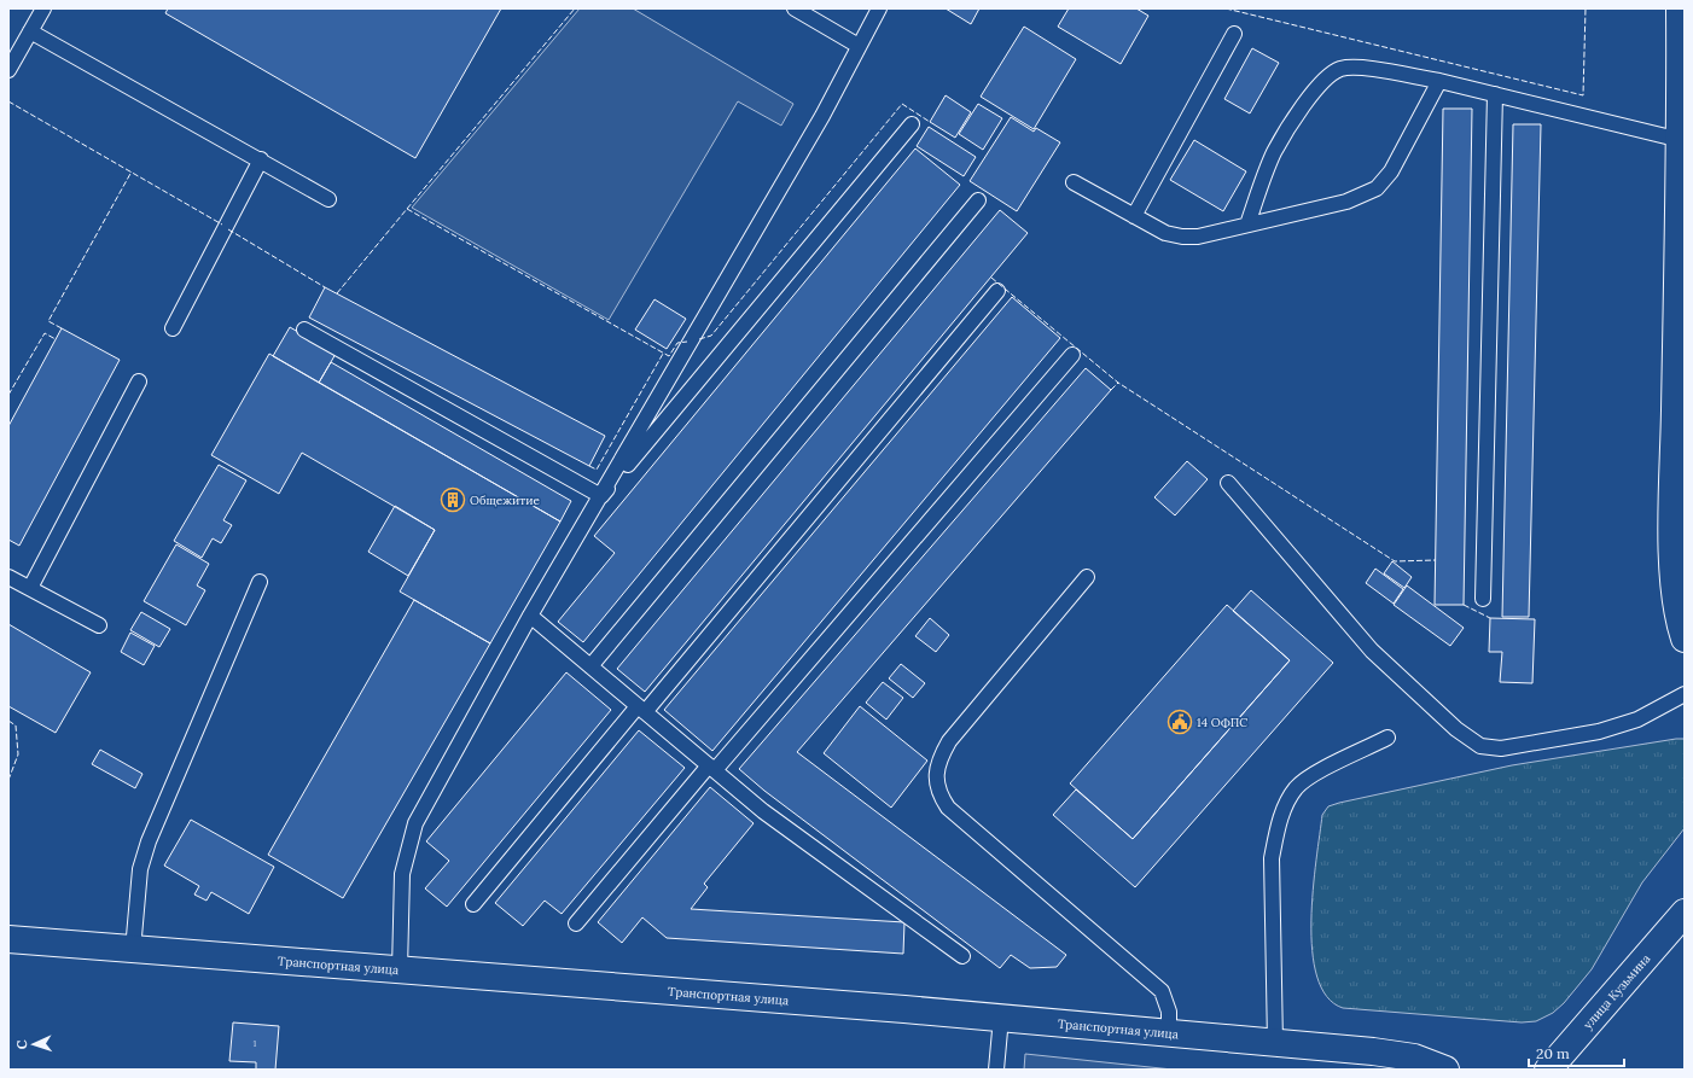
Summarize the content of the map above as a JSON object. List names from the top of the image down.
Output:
{
  "streets": {
    "street": ["Транспортная улица", "улица Кузьмина"]
  },
  "places": {
    "building": ["Общежитие"],
    "public building": ["14 ОФПС"]
  },
  "house_numbers": ["1"],
  "scale_bar": "20 m",
  "north": "left"
}
